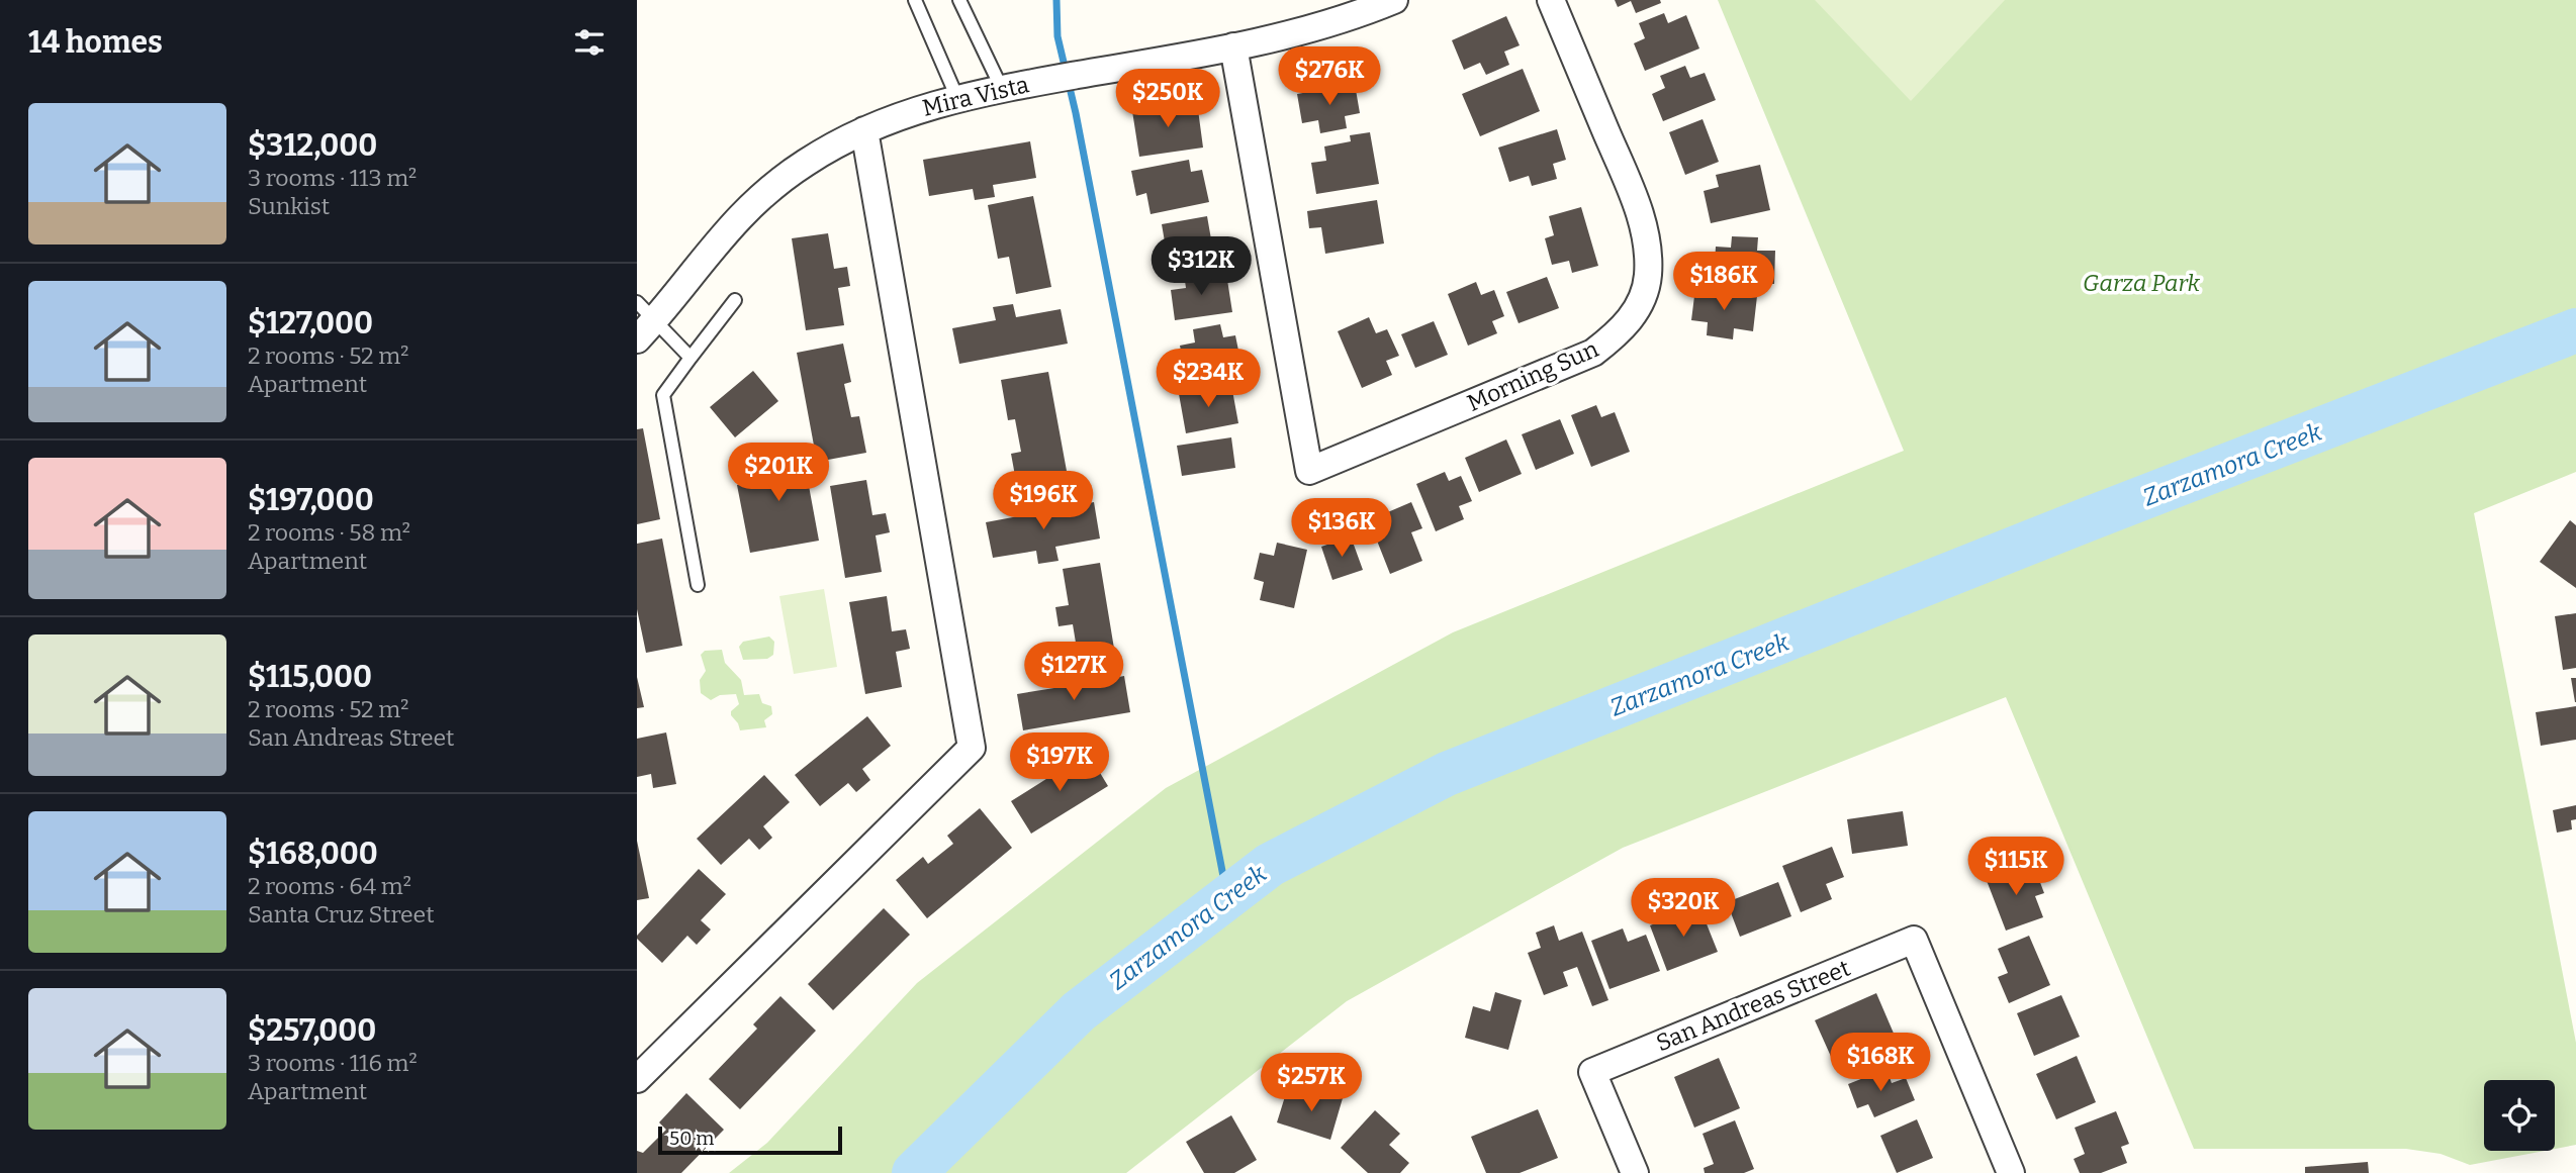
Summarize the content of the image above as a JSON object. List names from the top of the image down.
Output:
{
  "streets": {
    "street": ["Mira Vista", "Morning Sun", "San Andreas Street"]
  },
  "crossings": [
    ["Mira Vista", "Morning Sun"]
  ],
  "water": ["Zarzamora Creek"],
  "parks": ["Garza Park"],
  "scale_bar": "50 m",
  "page": {
    "heading": "14 homes",
    "price": [
      "$276K",
      "$250K",
      "$312K",
      "$186K",
      "$234K",
      "$201K",
      "$196K",
      "$136K",
      "$127K",
      "$197K",
      "$115K",
      "$320K",
      "$168K",
      "$257K"
    ],
    "list": [
      {
        "name": "$312,000",
        "note": "3 rooms · 113 m² · Sunkist"
      },
      {
        "name": "$127,000",
        "note": "2 rooms · 52 m² · Apartment"
      },
      {
        "name": "$197,000",
        "note": "2 rooms · 58 m² · Apartment"
      },
      {
        "name": "$115,000",
        "note": "2 rooms · 52 m² · San Andreas Street"
      },
      {
        "name": "$168,000",
        "note": "2 rooms · 64 m² · Santa Cruz Street"
      },
      {
        "name": "$257,000",
        "note": "3 rooms · 116 m² · Apartment"
      }
    ],
    "scale": "50 m"
  }
}
